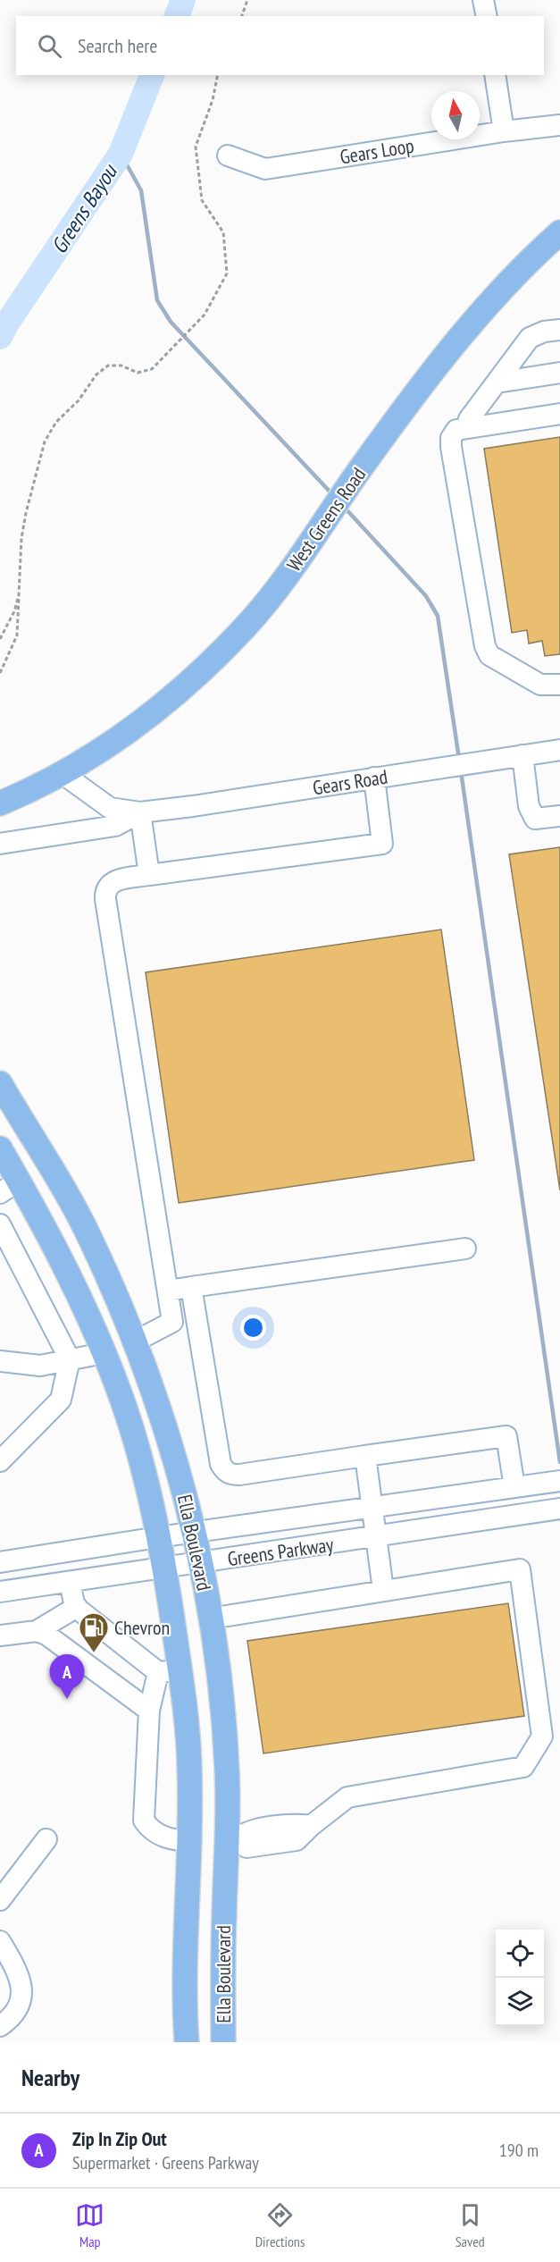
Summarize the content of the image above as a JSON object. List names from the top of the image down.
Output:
{
  "streets": {
    "main road": ["West Greens Road", "Ella Boulevard"],
    "street": ["Gears Loop", "Gears Road", "Greens Parkway"]
  },
  "crossings": [
    ["West Greens Road", "Gears Road"],
    ["Ella Boulevard", "Greens Parkway"]
  ],
  "water": ["Greens Bayou"],
  "places": {
    "fuel station": ["Chevron"]
  },
  "north": "top",
  "page": {
    "search": "Search here",
    "pins": "A",
    "heading": "Nearby",
    "list": [
      {
        "mark": "A",
        "name": "Zip In Zip Out",
        "note": "Supermarket · Greens Parkway",
        "value": "190 m"
      }
    ],
    "nav": ["Map", "Directions", "Saved"]
  }
}
